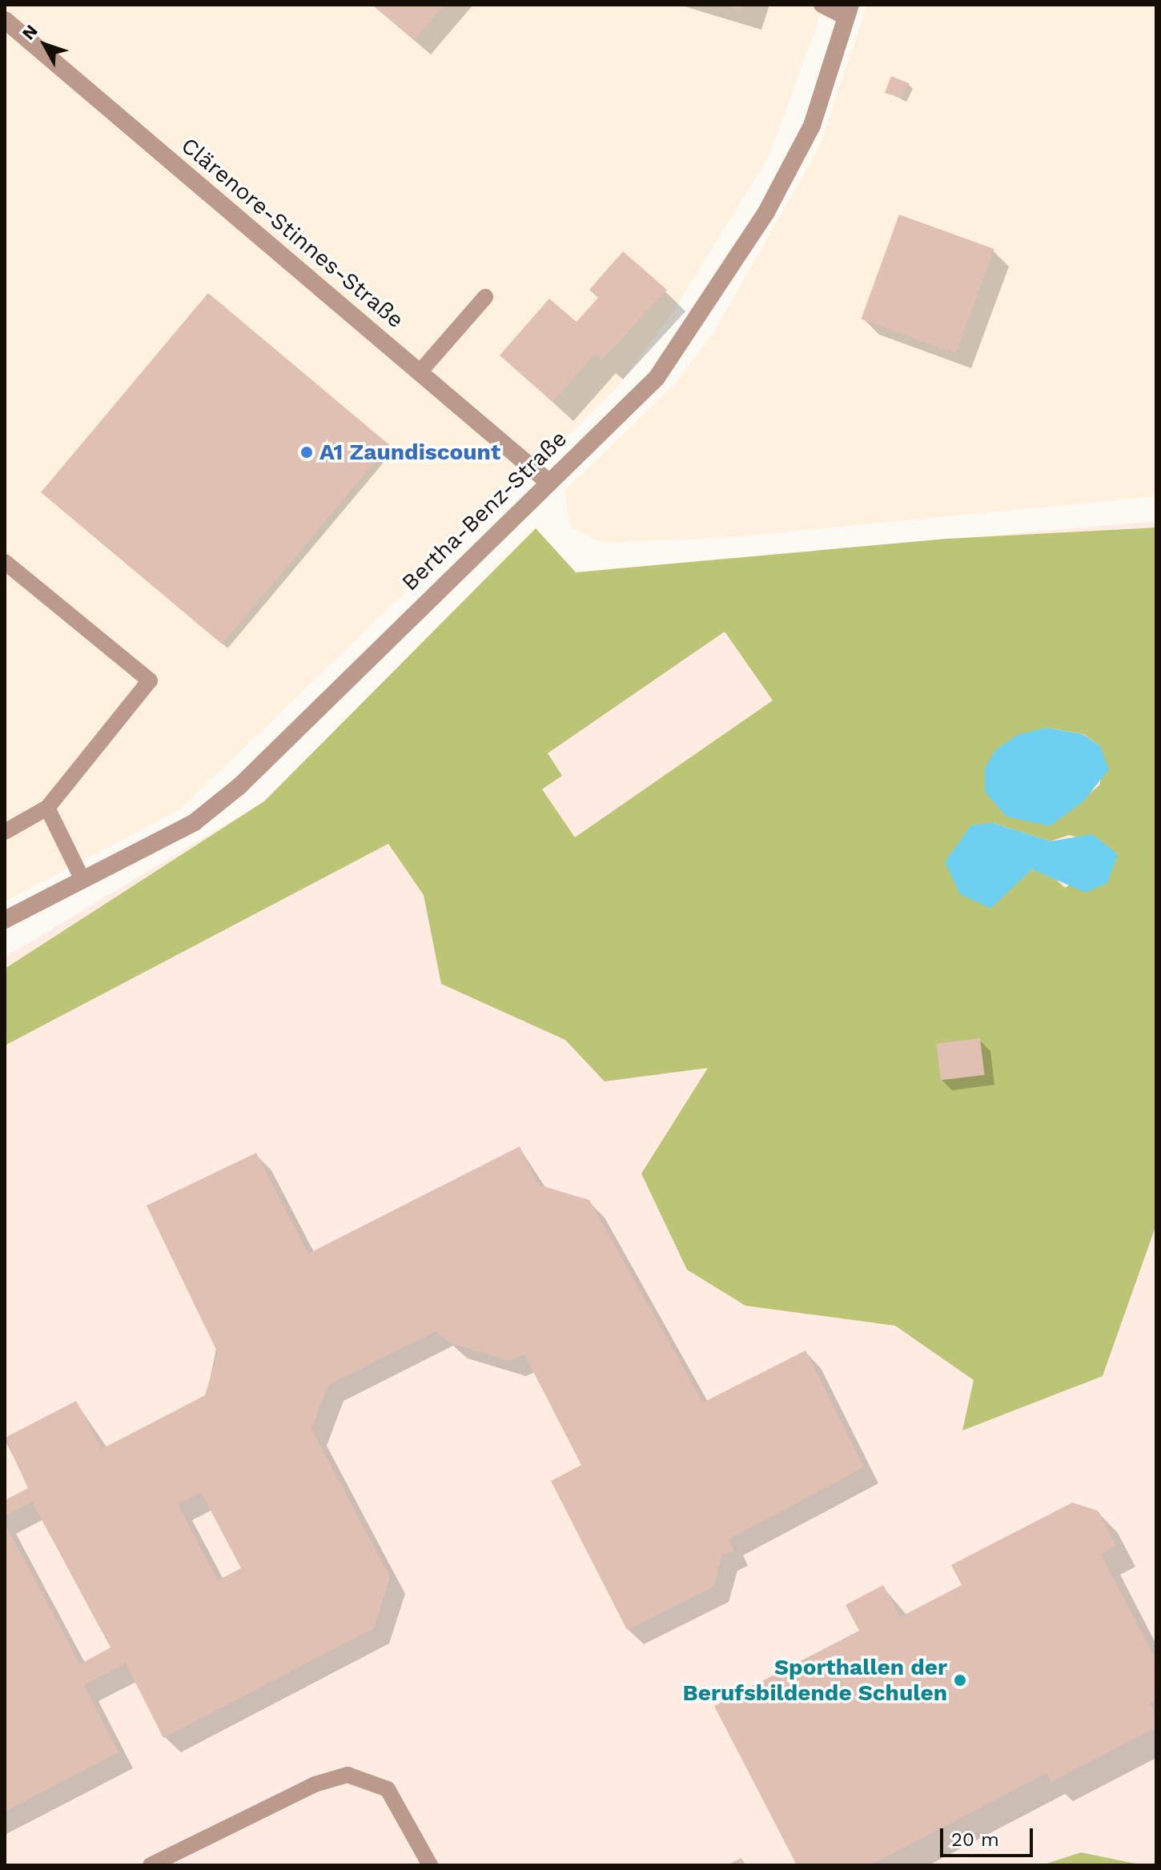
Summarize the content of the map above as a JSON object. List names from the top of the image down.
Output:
{
  "streets": {
    "street": ["Clärenore-Stinnes-Straße", "Bertha-Benz-Straße"]
  },
  "crossings": [
    ["Clärenore-Stinnes-Straße", "Bertha-Benz-Straße"]
  ],
  "places": ["A1 Zaundiscount", "Sporthallen der Berufsbildende Schulen"],
  "scale_bar": "20 m",
  "north": "top left"
}
